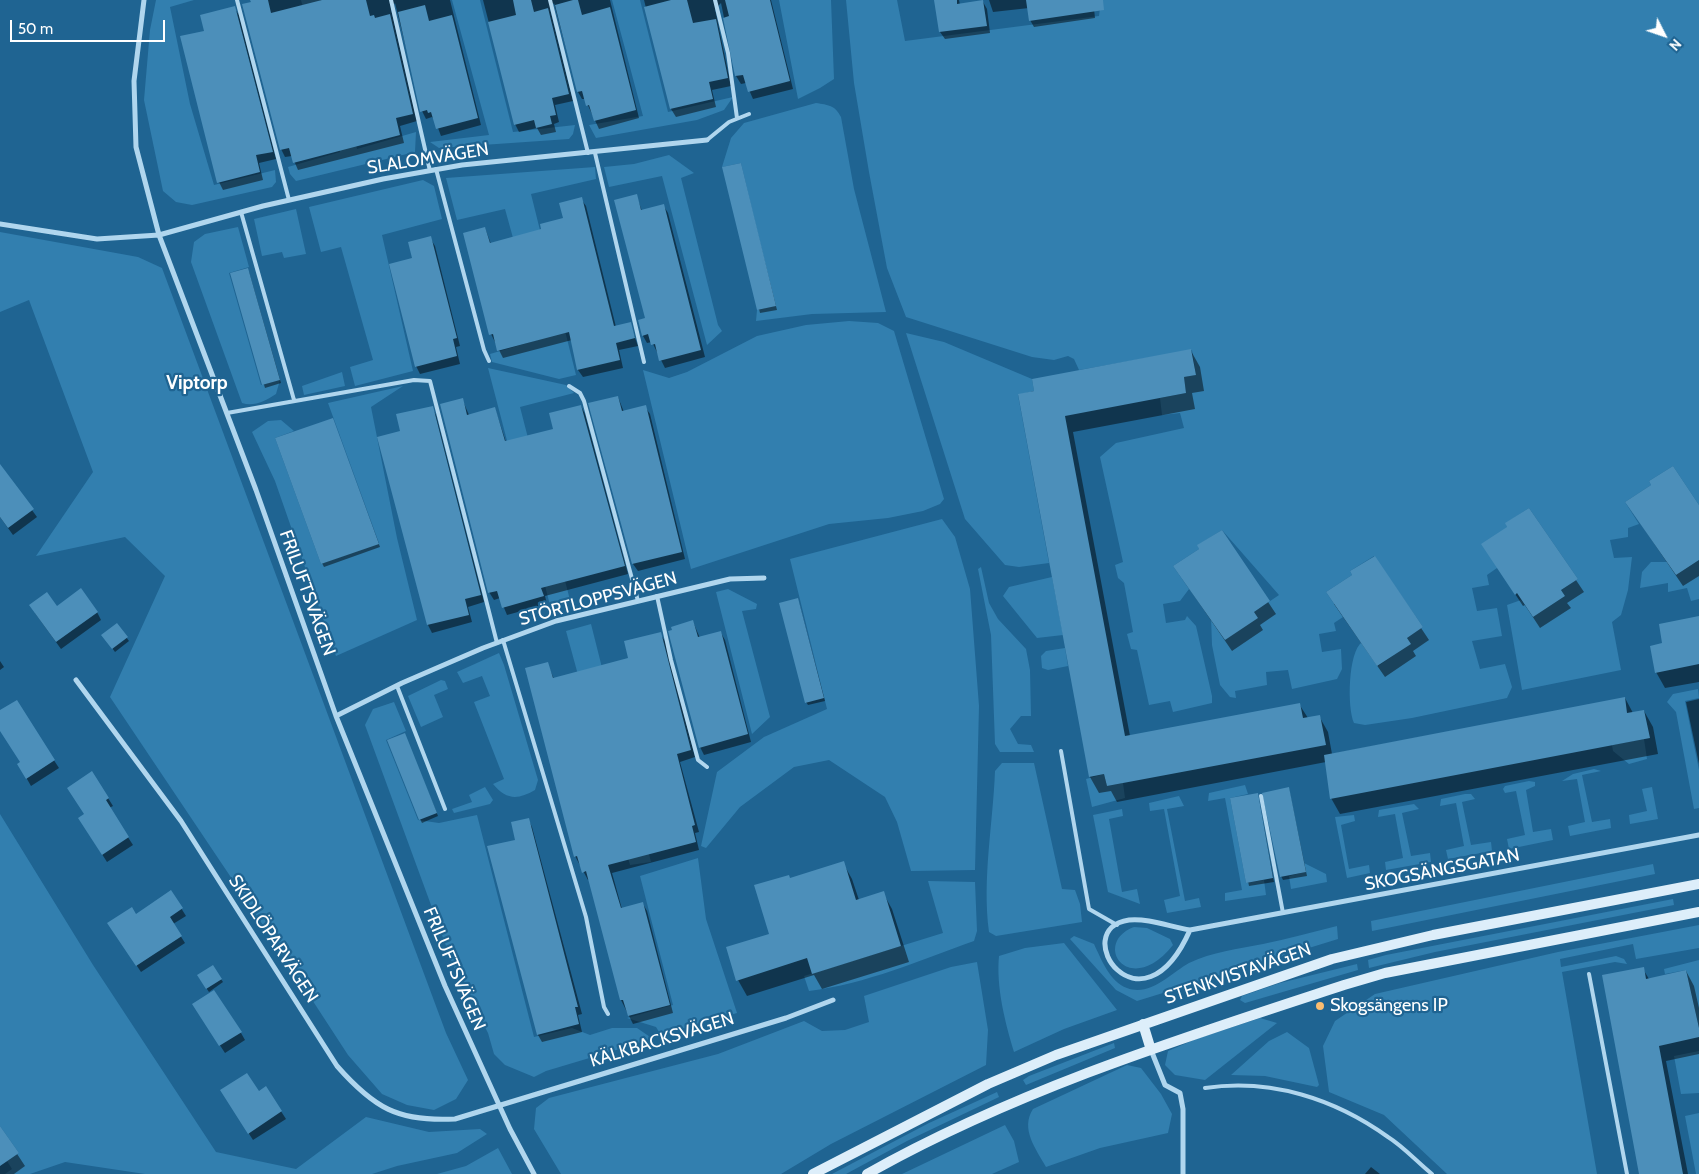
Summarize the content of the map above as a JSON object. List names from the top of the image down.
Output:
{
  "streets": {
    "main road": ["STENKVISTAVÄGEN"],
    "street": [
      "SLALOMVÄGEN",
      "FRILUFTSVÄGEN",
      "STÖRTLOPPSVÄGEN",
      "SKOGSÄNGSGATAN",
      "SKIDLÖPARVÄGEN",
      "KÄLKBACKSVÄGEN"
    ]
  },
  "crossings": [
    ["SLALOMVÄGEN", "FRILUFTSVÄGEN"],
    ["FRILUFTSVÄGEN", "STÖRTLOPPSVÄGEN"],
    ["FRILUFTSVÄGEN", "SKIDLÖPARVÄGEN"],
    ["FRILUFTSVÄGEN", "KÄLKBACKSVÄGEN"],
    ["SKIDLÖPARVÄGEN", "KÄLKBACKSVÄGEN"]
  ],
  "districts": ["Viptorp"],
  "places": ["Skogsängens IP"],
  "scale_bar": "50 m",
  "north": "bottom right"
}
